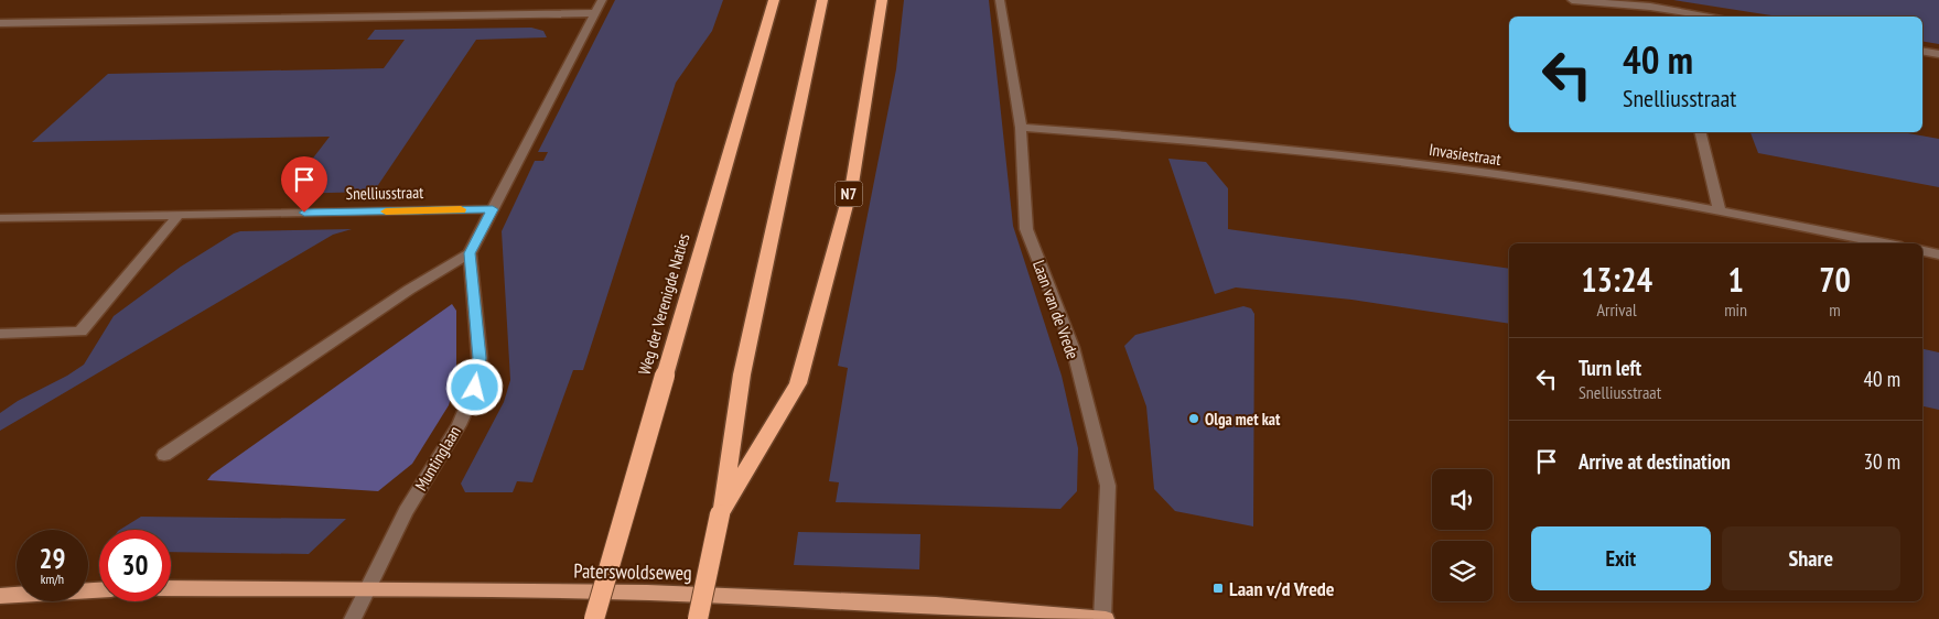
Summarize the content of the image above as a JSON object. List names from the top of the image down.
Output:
{
  "streets": {
    "highway": ["N7", "Weg der Verenigde Naties"],
    "main road": ["Paterswoldseweg"],
    "street": [
      "Invasiestraat",
      "Snelliusstraat",
      "Laan van de Vrede",
      "Muntinglaan"
    ]
  },
  "crossings": [
    ["Invasiestraat", "Laan van de Vrede"],
    ["Laan van de Vrede", "Paterswoldseweg"],
    ["Muntinglaan", "Paterswoldseweg"]
  ],
  "places": {
    "other": ["Olga met kat"],
    "transit": ["Laan v/d Vrede"]
  },
  "page": {
    "turn": ["40 m", "Snelliusstraat"],
    "eta": [
      "13:24",
      "Arrival",
      "1",
      "min",
      "70",
      "m"
    ],
    "list": [
      {
        "name": "Turn left",
        "note": "Snelliusstraat",
        "value": "40 m"
      },
      {
        "name": "Arrive at destination",
        "value": "30 m"
      }
    ],
    "buttons": ["Exit", "Share"],
    "speed": "29 km/h",
    "limit": "30"
  }
}
